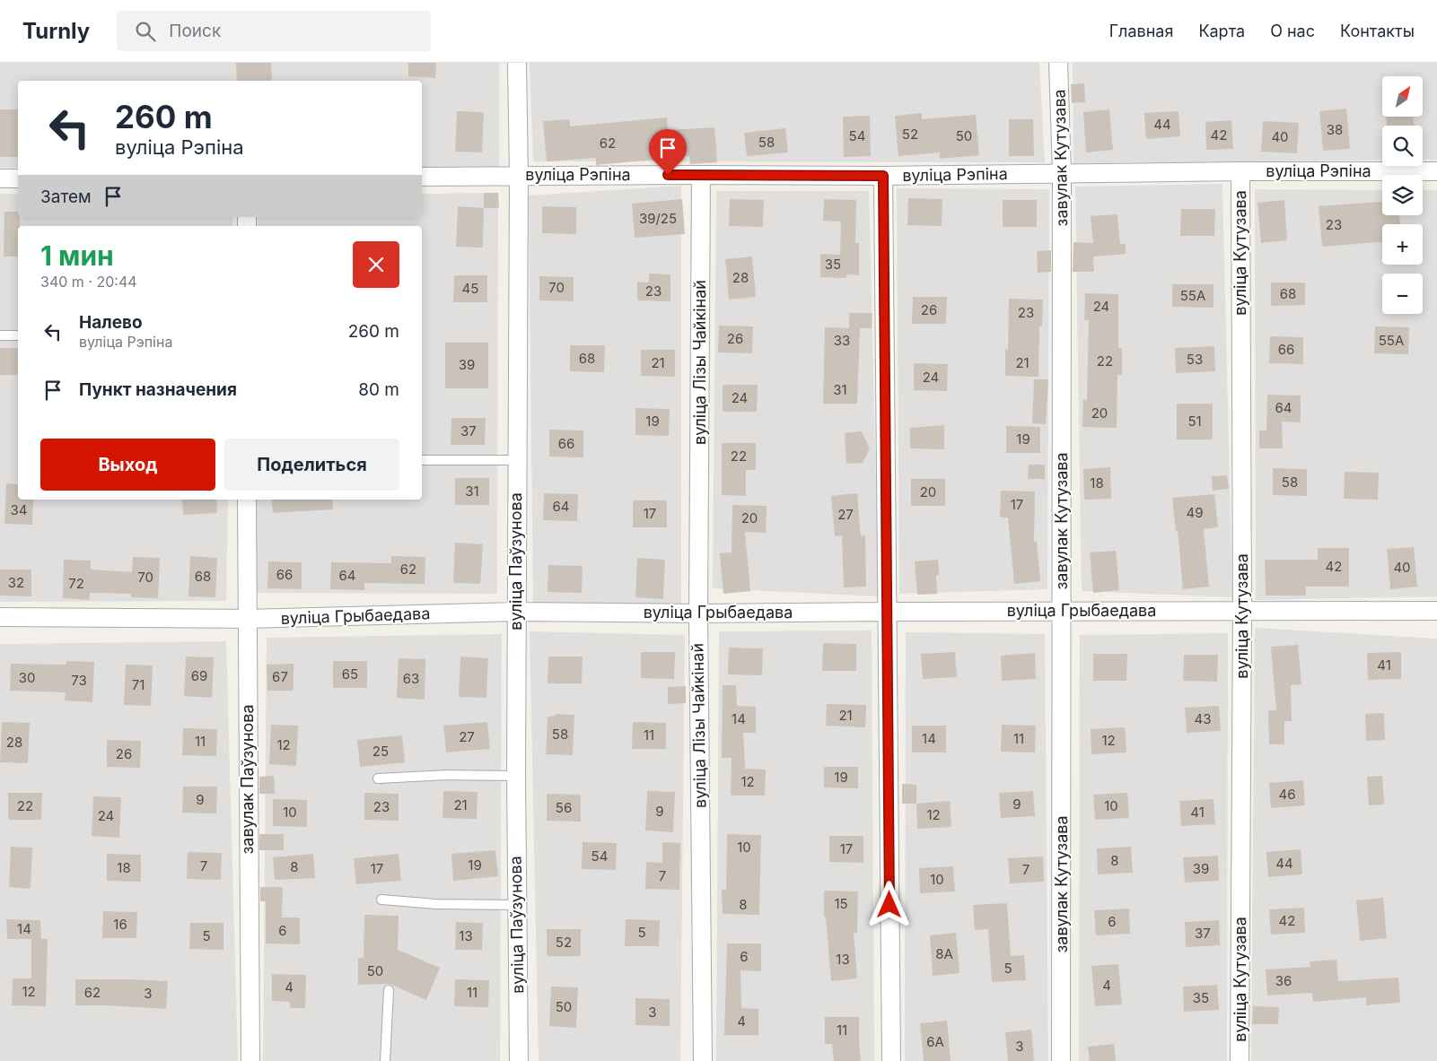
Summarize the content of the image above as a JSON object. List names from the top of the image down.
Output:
{
  "streets": {
    "street": [
      "завулак Кутузава",
      "вуліца Рэпіна",
      "вуліца Кутузава",
      "вуліца Лізы Чайкінай",
      "вуліца Паўзунова",
      "вуліца Грыбаедава",
      "завулак Паўзунова"
    ]
  },
  "crossings": [
    ["завулак Кутузава", "вуліца Рэпіна"],
    ["завулак Кутузава", "вуліца Грыбаедава"],
    ["вуліца Рэпіна", "вуліца Кутузава"],
    ["вуліца Рэпіна", "вуліца Лізы Чайкінай"],
    ["вуліца Рэпіна", "вуліца Паўзунова"],
    ["вуліца Кутузава", "вуліца Грыбаедава"],
    ["вуліца Лізы Чайкінай", "вуліца Грыбаедава"],
    ["вуліца Паўзунова", "вуліца Грыбаедава"],
    ["вуліца Грыбаедава", "завулак Паўзунова"]
  ],
  "house_numbers": [
    "44",
    "38",
    "52",
    "42",
    "54",
    "50",
    "40",
    "58",
    "62",
    "39/25",
    "23",
    "35",
    "28",
    "70",
    "45",
    "23",
    "68",
    "55А",
    "24",
    "26",
    "23",
    "26",
    "33",
    "55А",
    "66",
    "68",
    "53",
    "22",
    "21",
    "21",
    "39",
    "24",
    "31",
    "24",
    "64",
    "20",
    "19",
    "51",
    "37",
    "19",
    "66",
    "22",
    "58",
    "18",
    "31",
    "20",
    "17",
    "64",
    "34",
    "49",
    "17",
    "27",
    "20",
    "42",
    "40",
    "62",
    "66",
    "64",
    "68",
    "70",
    "32",
    "72",
    "41",
    "65",
    "69",
    "67",
    "30",
    "63",
    "73",
    "71",
    "21",
    "14",
    "43",
    "58",
    "11",
    "27",
    "14",
    "11",
    "12",
    "11",
    "28",
    "12",
    "25",
    "26",
    "19",
    "12",
    "46",
    "9",
    "9",
    "21",
    "22",
    "10",
    "23",
    "56",
    "9",
    "10",
    "41",
    "12",
    "24",
    "10",
    "17",
    "54",
    "8",
    "44",
    "19",
    "7",
    "8",
    "18",
    "17",
    "39",
    "7",
    "7",
    "10",
    "15",
    "8",
    "42",
    "6",
    "16",
    "14",
    "6",
    "5",
    "37",
    "5",
    "13",
    "52",
    "8А",
    "6",
    "13",
    "5",
    "50",
    "36",
    "4",
    "4",
    "12",
    "62",
    "11",
    "3",
    "35",
    "50",
    "3",
    "4",
    "11",
    "6А",
    "3"
  ],
  "north": "top right",
  "page": {
    "header": "Turnly",
    "search": "Поиск",
    "nav": [
      "Главная",
      "Карта",
      "О нас",
      "Контакты"
    ],
    "map_buttons": ["+", "−"],
    "turn": ["260 m", "вуліца Рэпіна"],
    "then": "Затем",
    "heading": ["1 мин", "340 m · 20:44"],
    "list": [
      {
        "name": "Налево",
        "note": "вуліца Рэпіна",
        "value": "260 m"
      },
      {
        "name": "Пункт назначения",
        "value": "80 m"
      }
    ],
    "buttons": ["Выход", "Поделиться"]
  }
}
